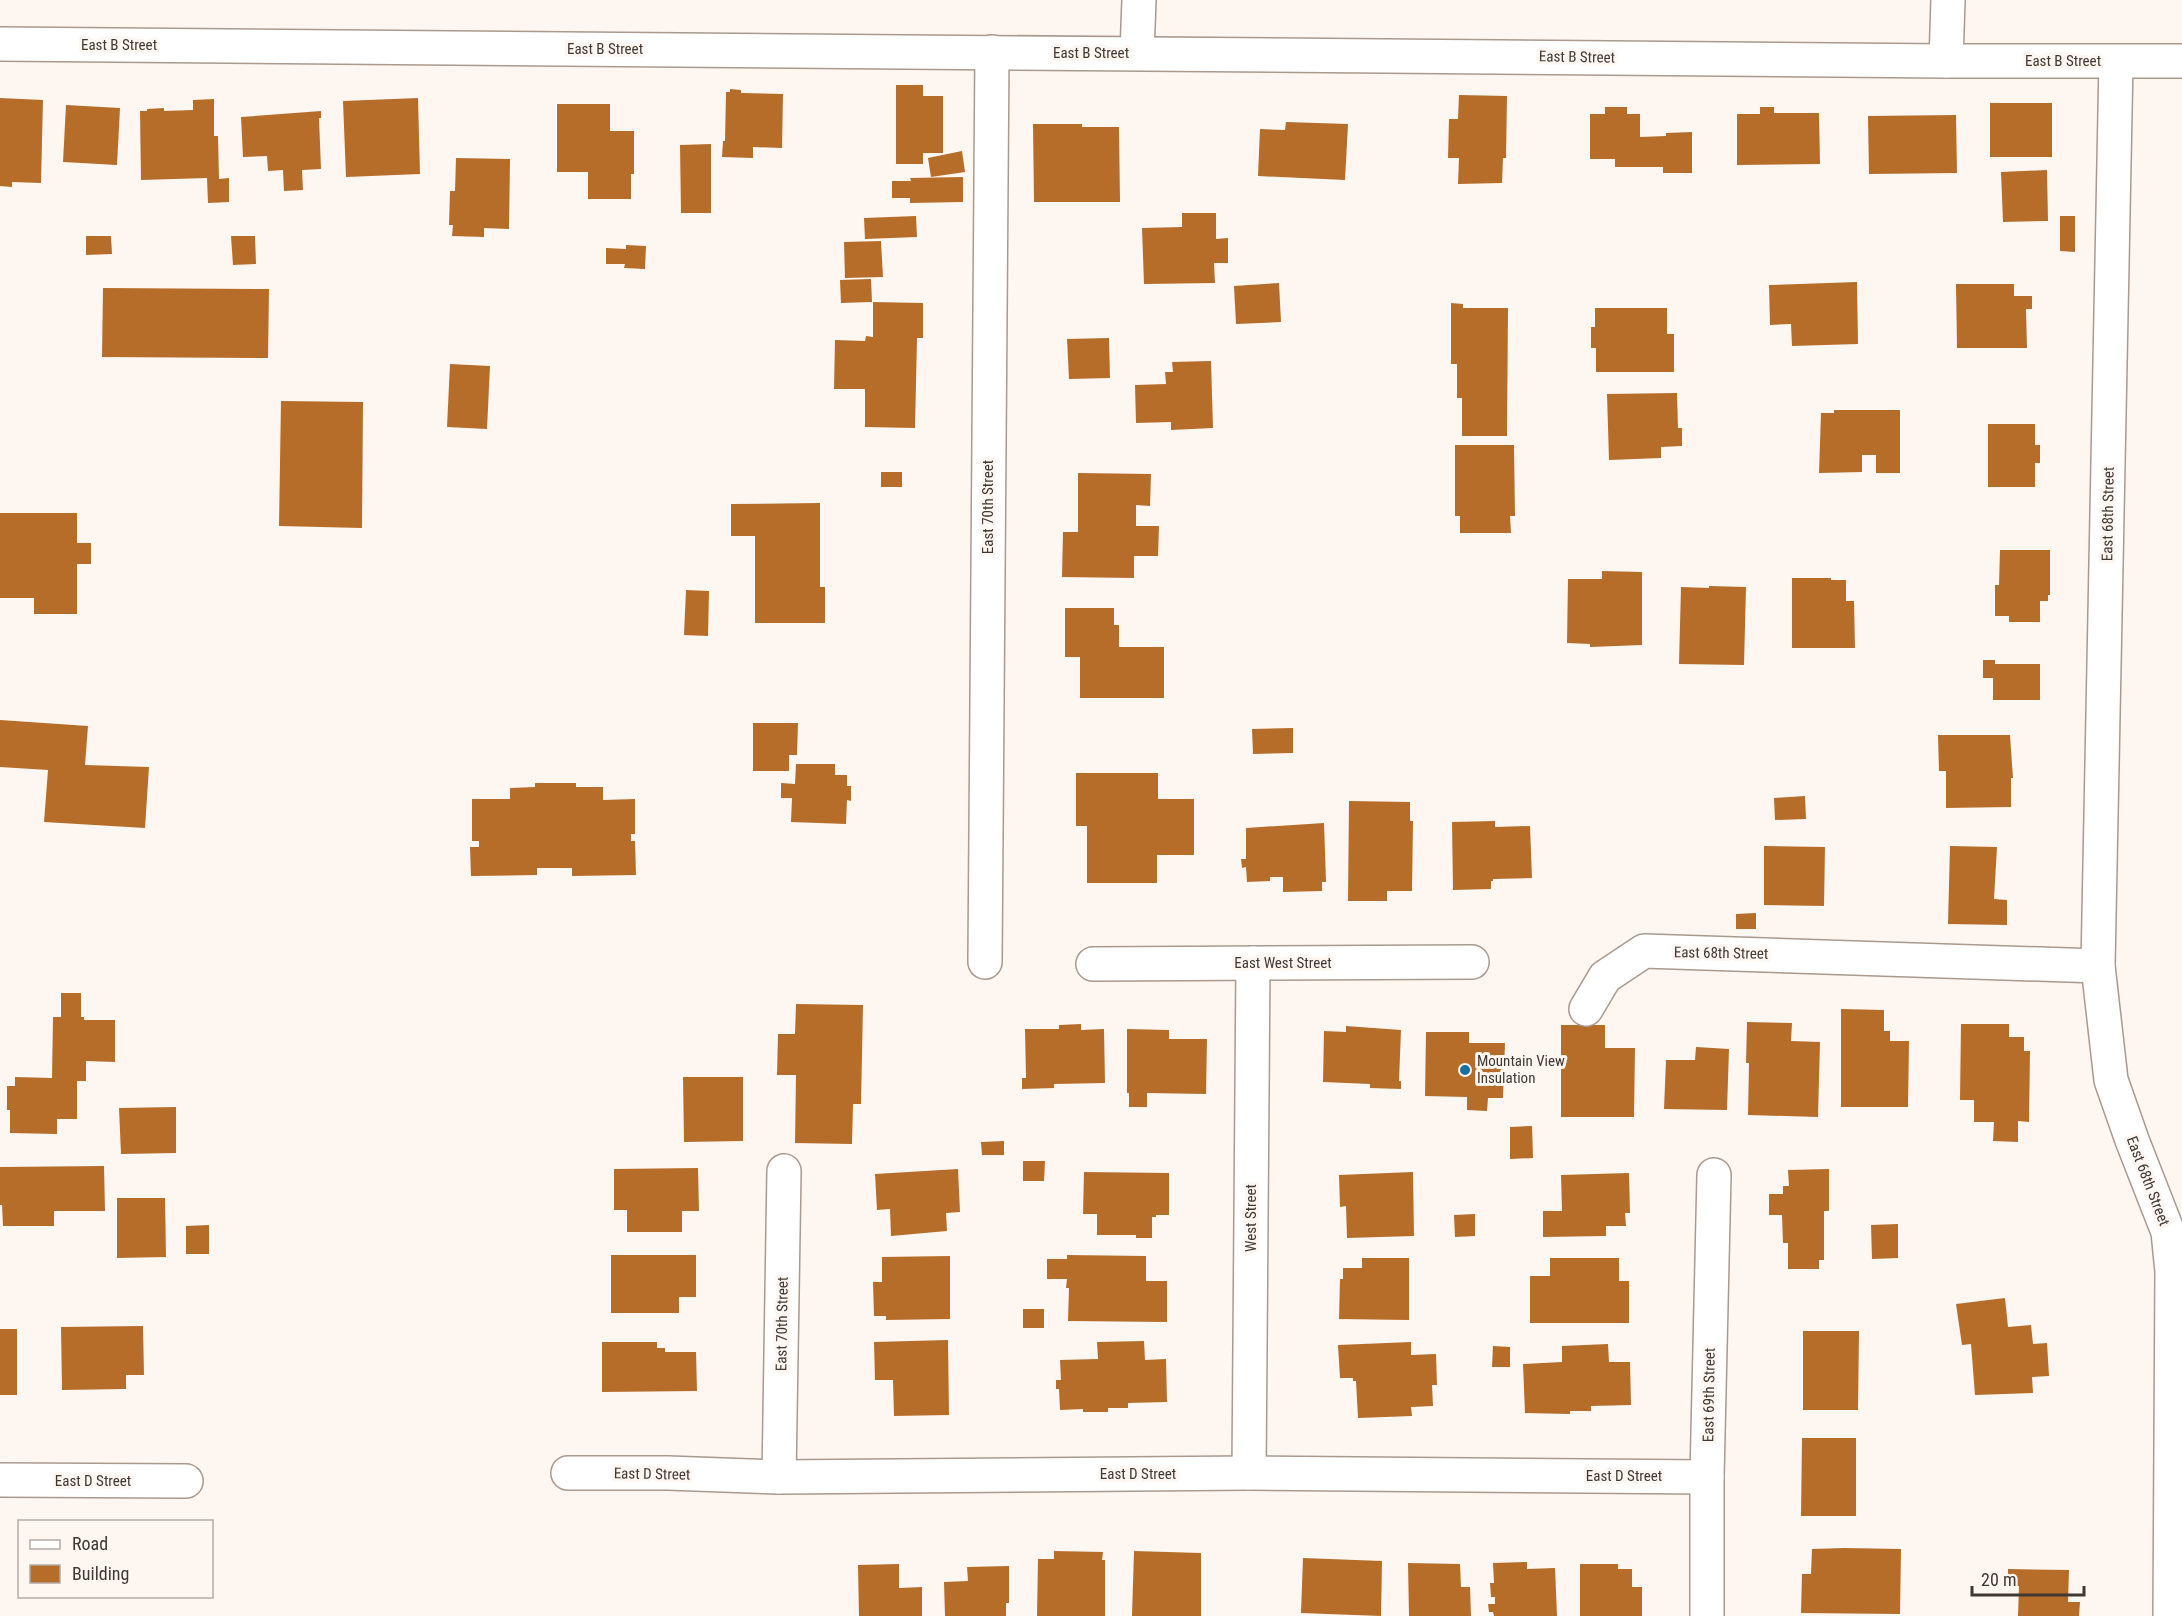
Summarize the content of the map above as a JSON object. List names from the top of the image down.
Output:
{
  "streets": {
    "street": [
      "East B Street",
      "East 70th Street",
      "East 68th Street",
      "East West Street",
      "West Street",
      "East 69th Street",
      "East D Street"
    ]
  },
  "crossings": [
    ["East B Street", "East 70th Street"],
    ["East B Street", "East 68th Street"],
    ["East 70th Street", "East D Street"],
    ["East West Street", "West Street"],
    ["West Street", "East D Street"],
    ["East 69th Street", "East D Street"]
  ],
  "places": ["Mountain View Insulation"],
  "legend": ["Road", "Building"],
  "scale_bar": "20 m"
}
